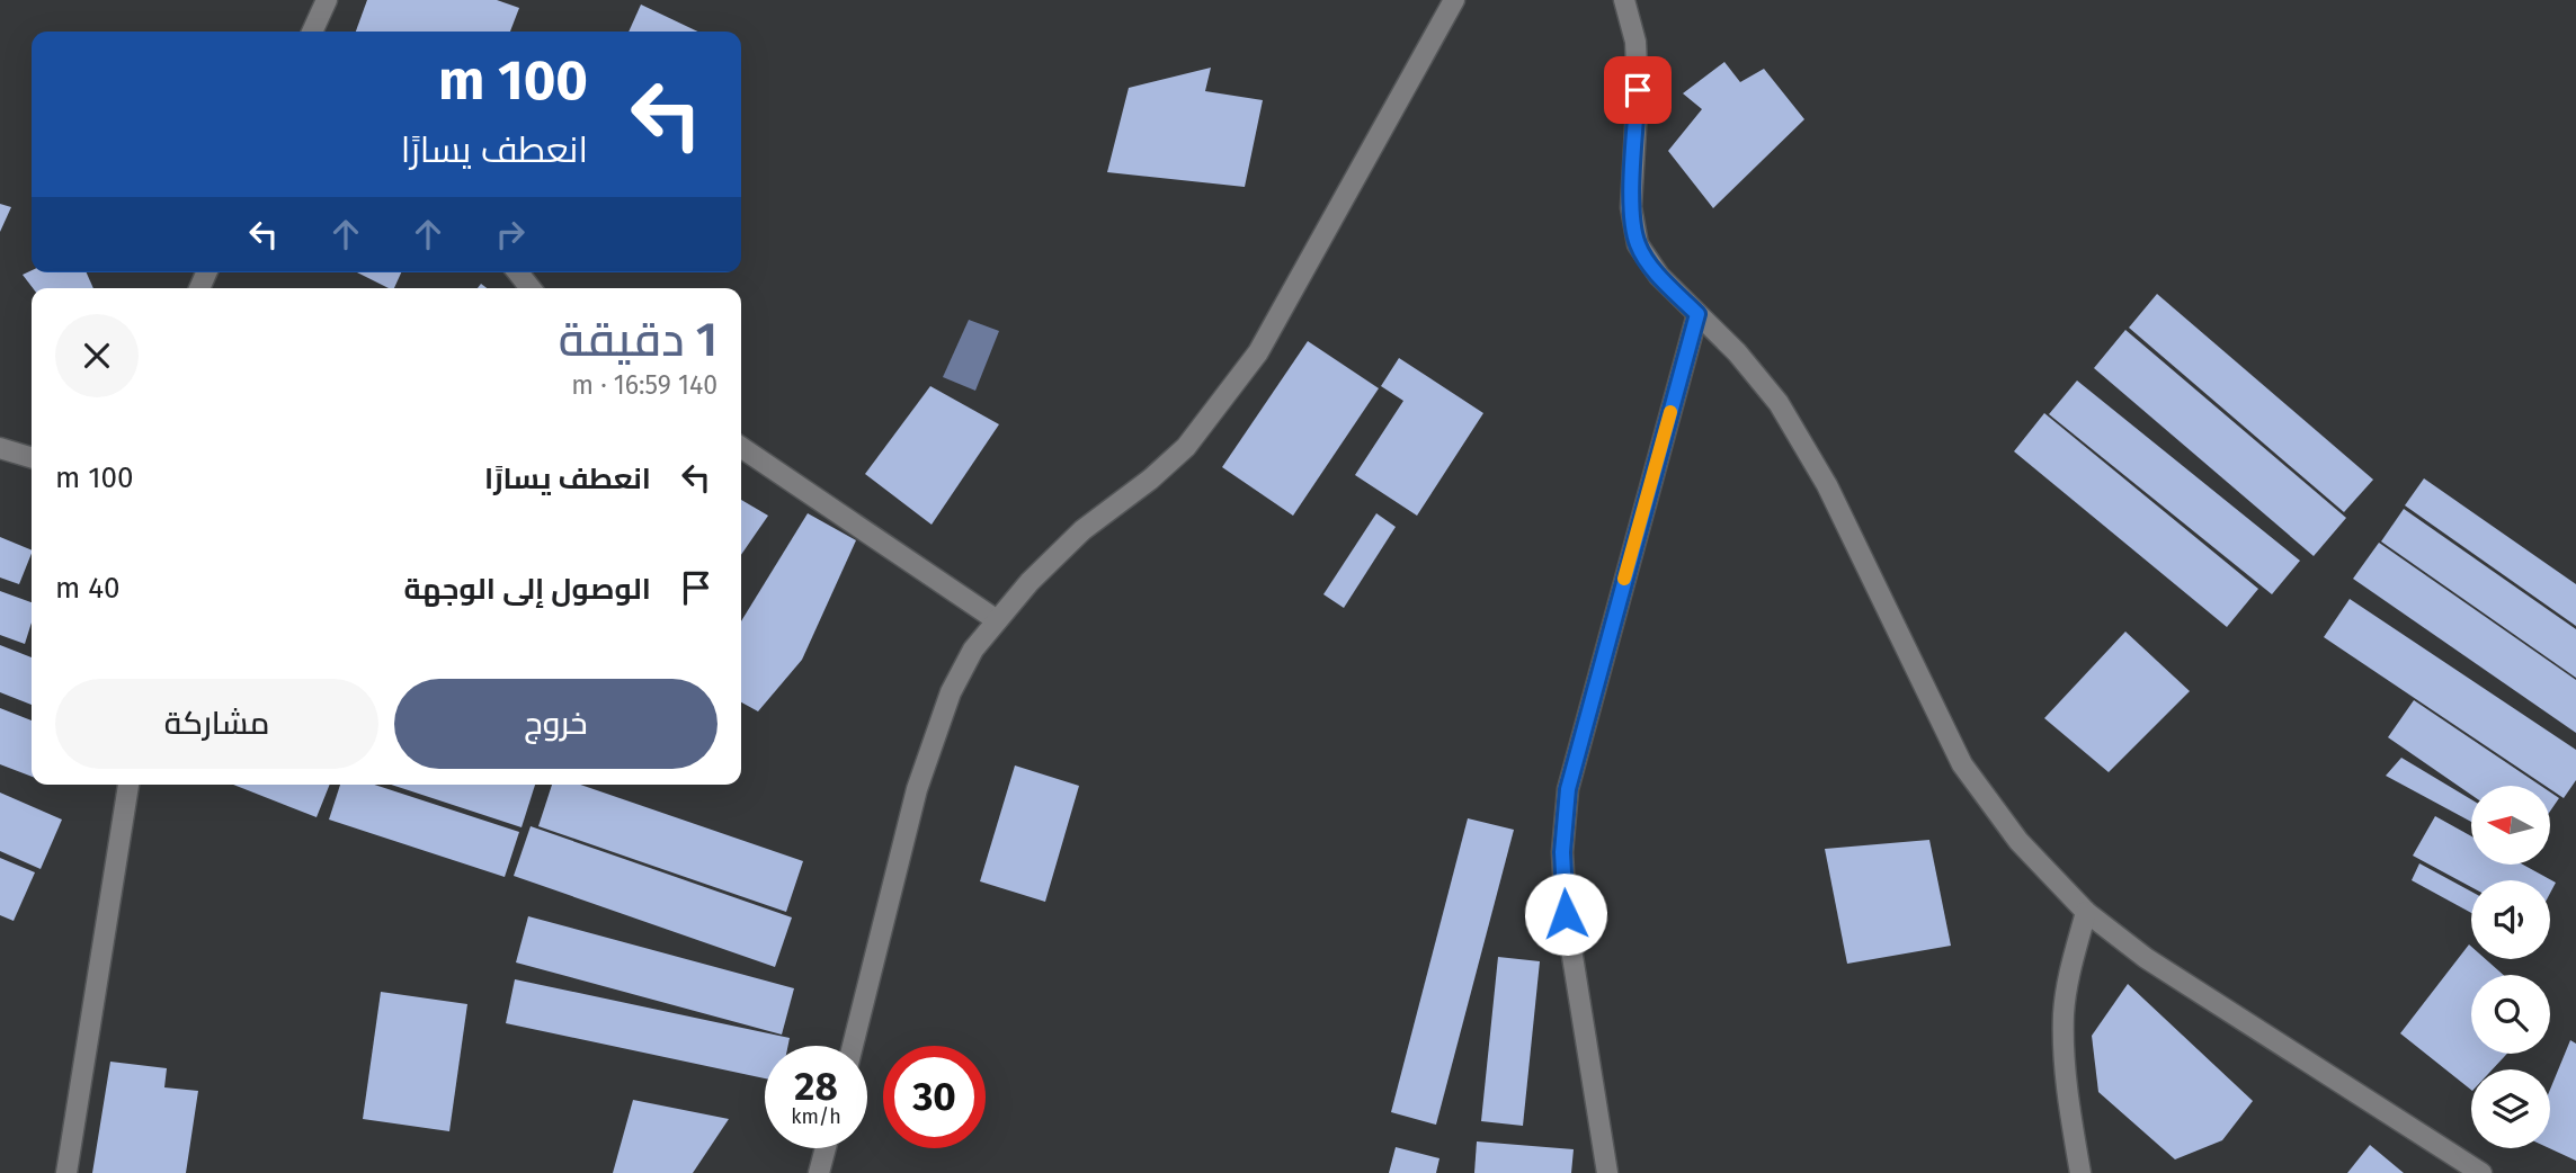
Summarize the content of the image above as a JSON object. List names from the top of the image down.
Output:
{
  "north": "left",
  "page": {
    "turn": ["100 m", "انعطف يسارًا"],
    "heading": ["1 دقيقة", "140 m · 16:59"],
    "list": [
      {
        "name": "انعطف يسارًا",
        "value": "100 m"
      },
      {
        "name": "الوصول إلى الوجهة",
        "value": "40 m"
      }
    ],
    "buttons": ["خروج", "مشاركة"],
    "speed": "28 km/h",
    "limit": "30"
  }
}
